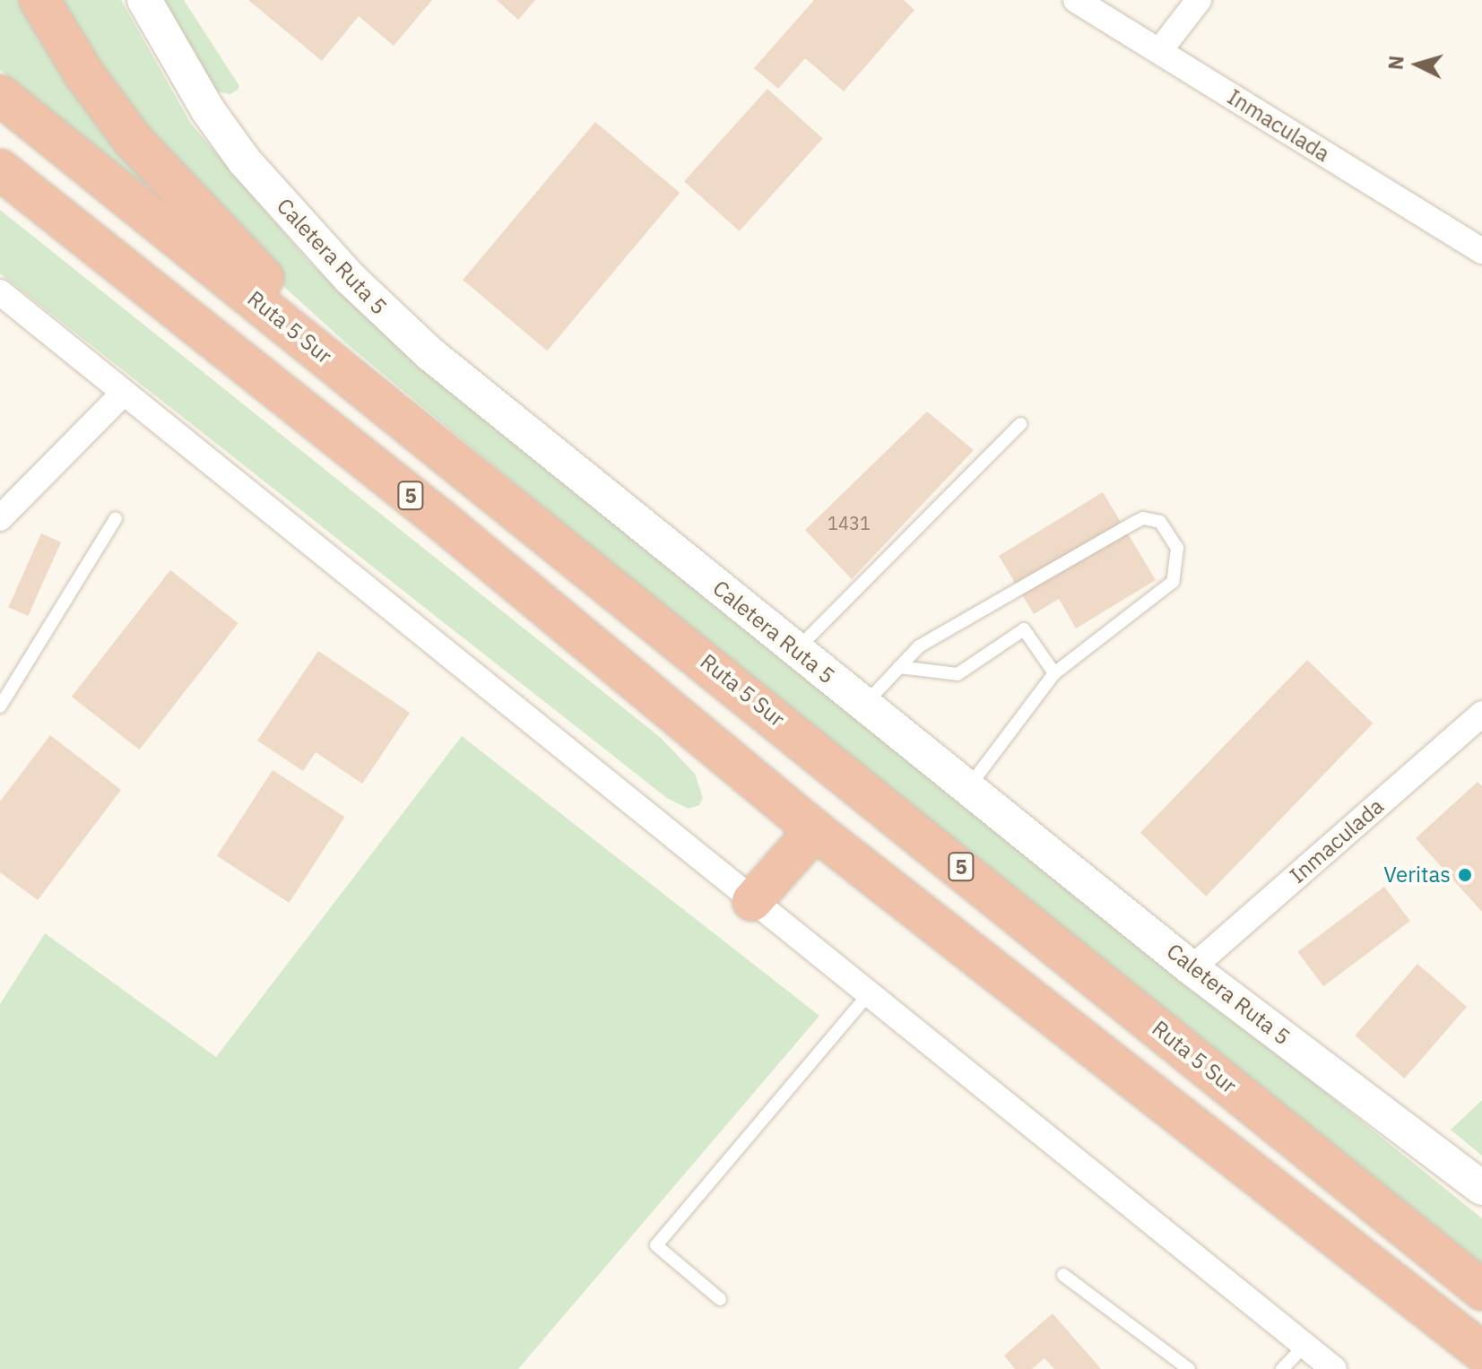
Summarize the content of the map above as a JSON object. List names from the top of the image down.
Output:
{
  "streets": {
    "highway": ["Ruta 5 Sur", "5"],
    "street": ["Inmaculada", "Caletera Ruta 5"]
  },
  "crossings": [
    ["Inmaculada", "Caletera Ruta 5"]
  ],
  "places": ["Veritas"],
  "house_numbers": ["1431"],
  "north": "left"
}
